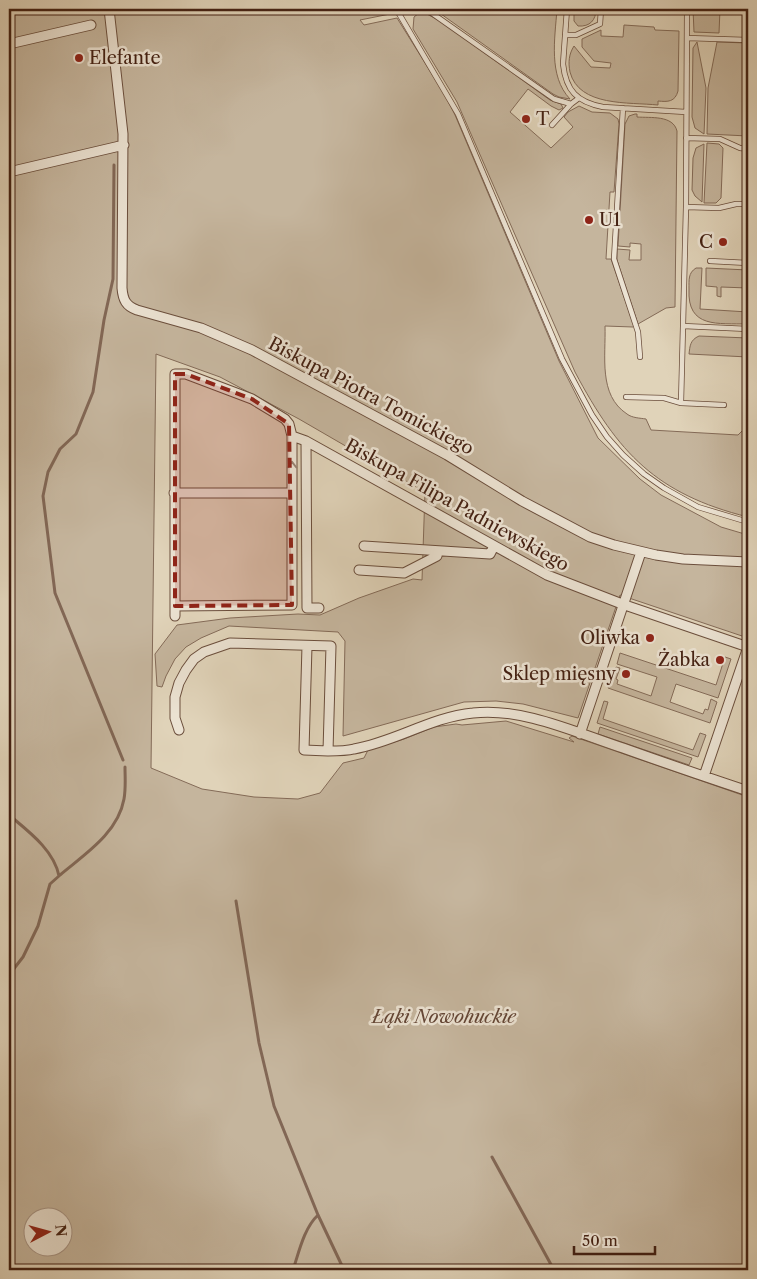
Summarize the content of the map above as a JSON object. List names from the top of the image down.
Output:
{
  "streets": {
    "street": ["Biskupa Piotra Tomickiego", "Biskupa Filipa Padniewskiego"]
  },
  "parks": ["Łąki Nowohuckie"],
  "places": [
    "Elefante",
    "T",
    "U1",
    "C",
    "Oliwka",
    "Żabka",
    "Sklep mięsny"
  ],
  "scale_bar": "50 m",
  "north": "right"
}
